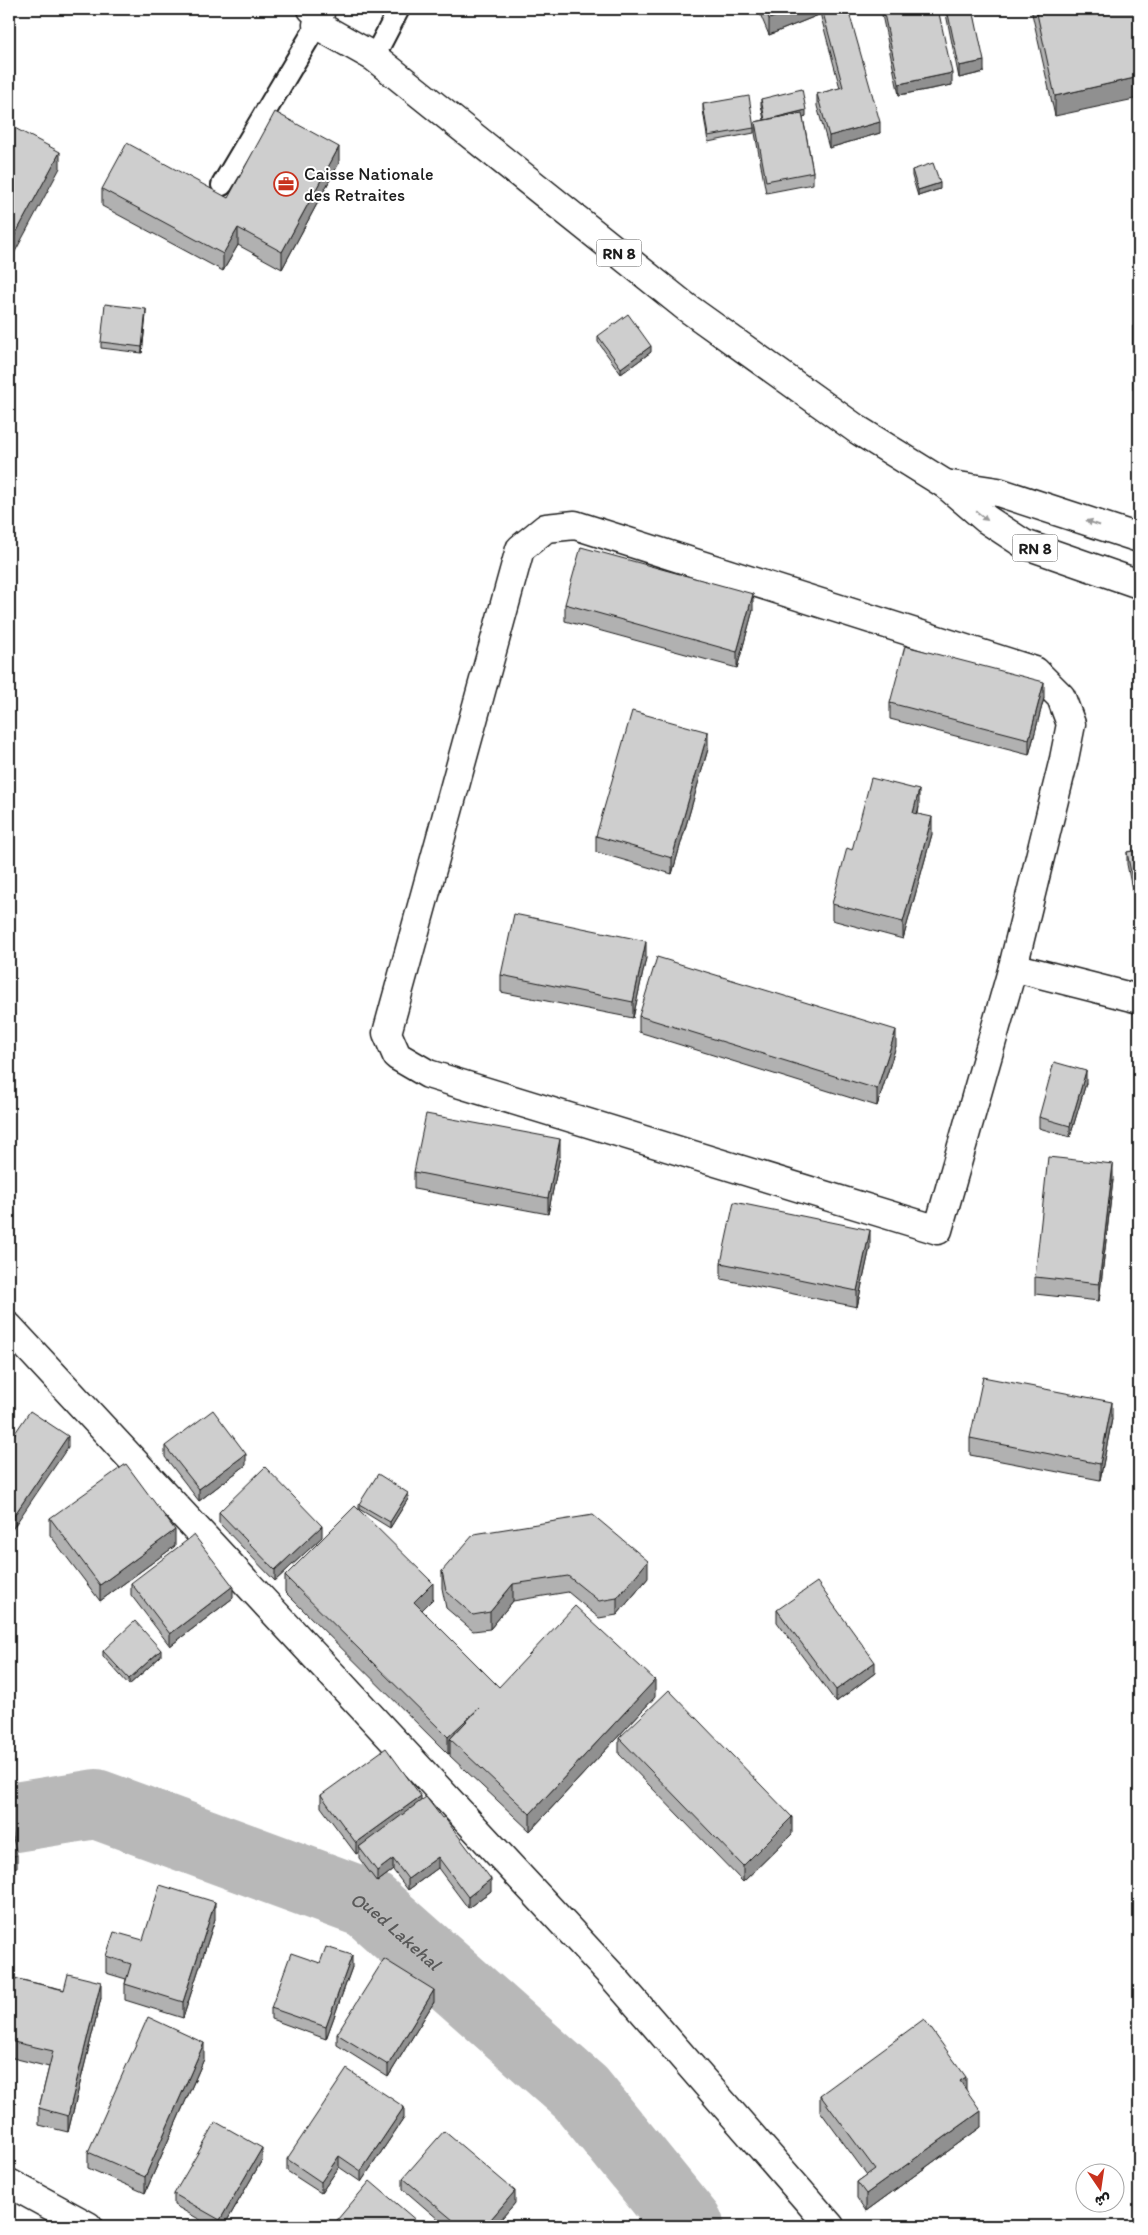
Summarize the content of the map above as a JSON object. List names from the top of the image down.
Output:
{
  "streets": {
    "main road": ["RN 8"]
  },
  "water": ["Oued Lakehal"],
  "places": {
    "office": ["Caisse Nationale des Retraites"]
  },
  "north": "bottom"
}
